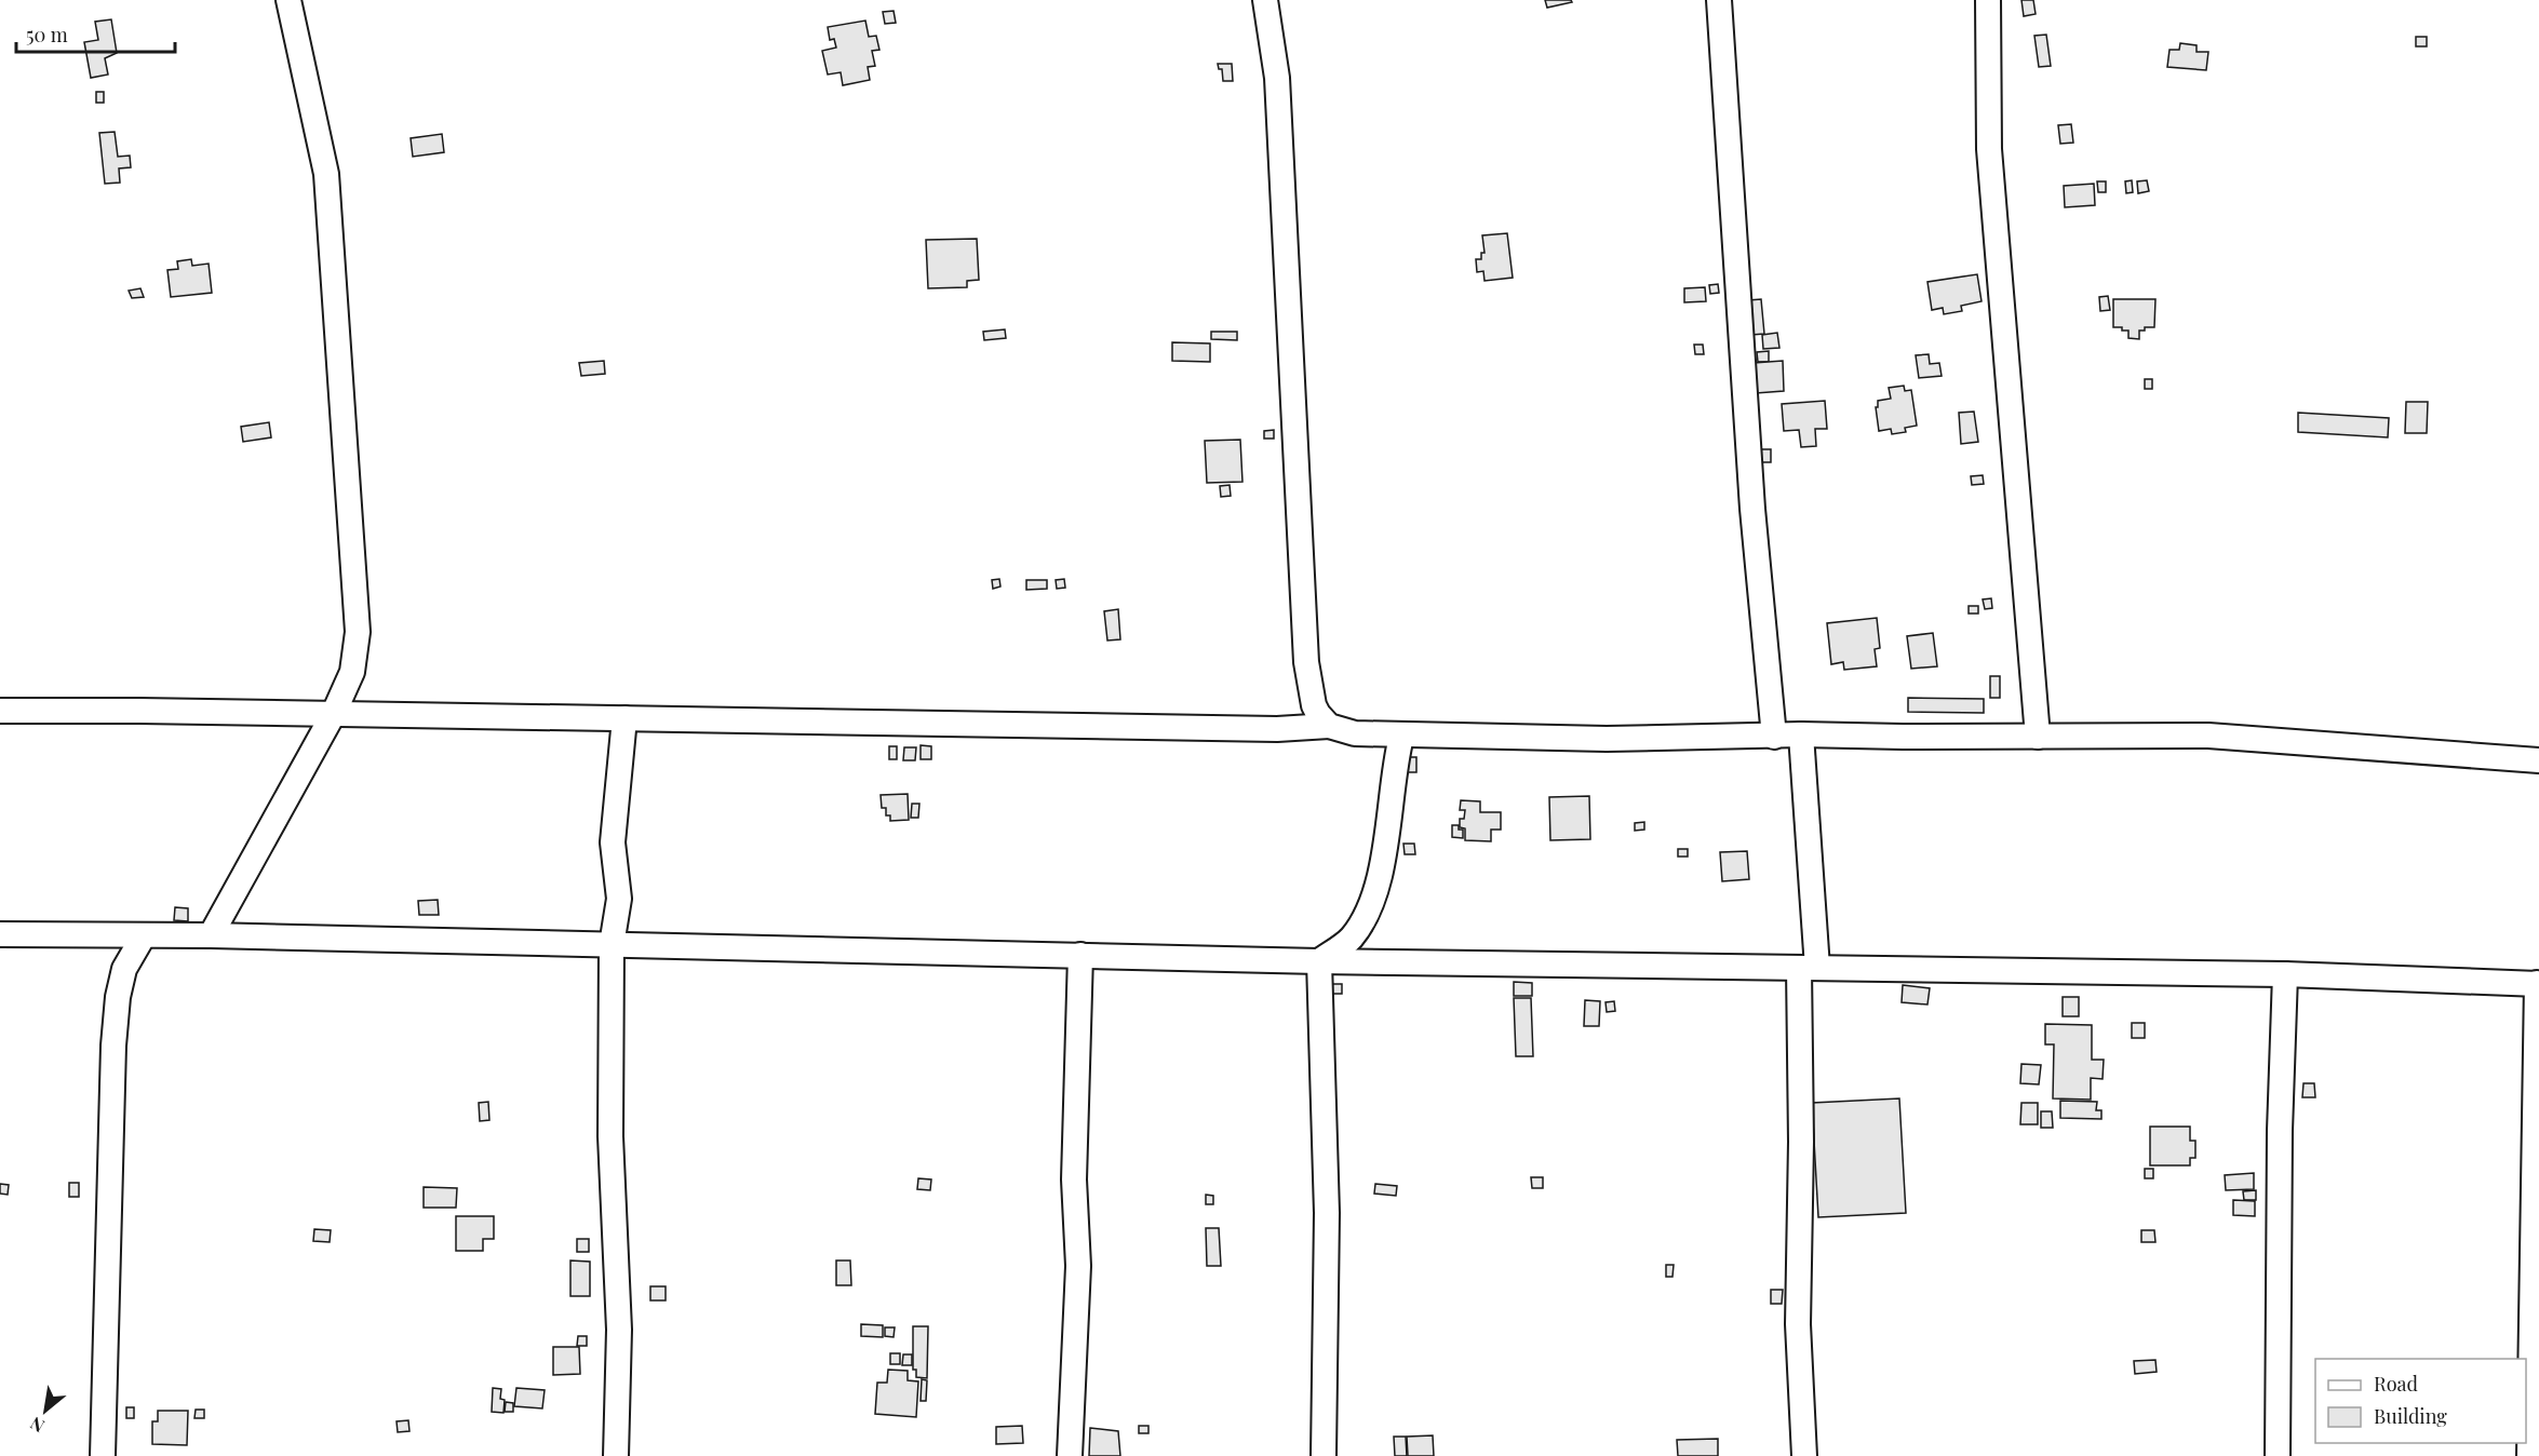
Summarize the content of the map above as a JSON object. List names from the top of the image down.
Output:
{
  "legend": ["Road", "Building"],
  "scale_bar": "50 m",
  "north": "bottom left"
}
